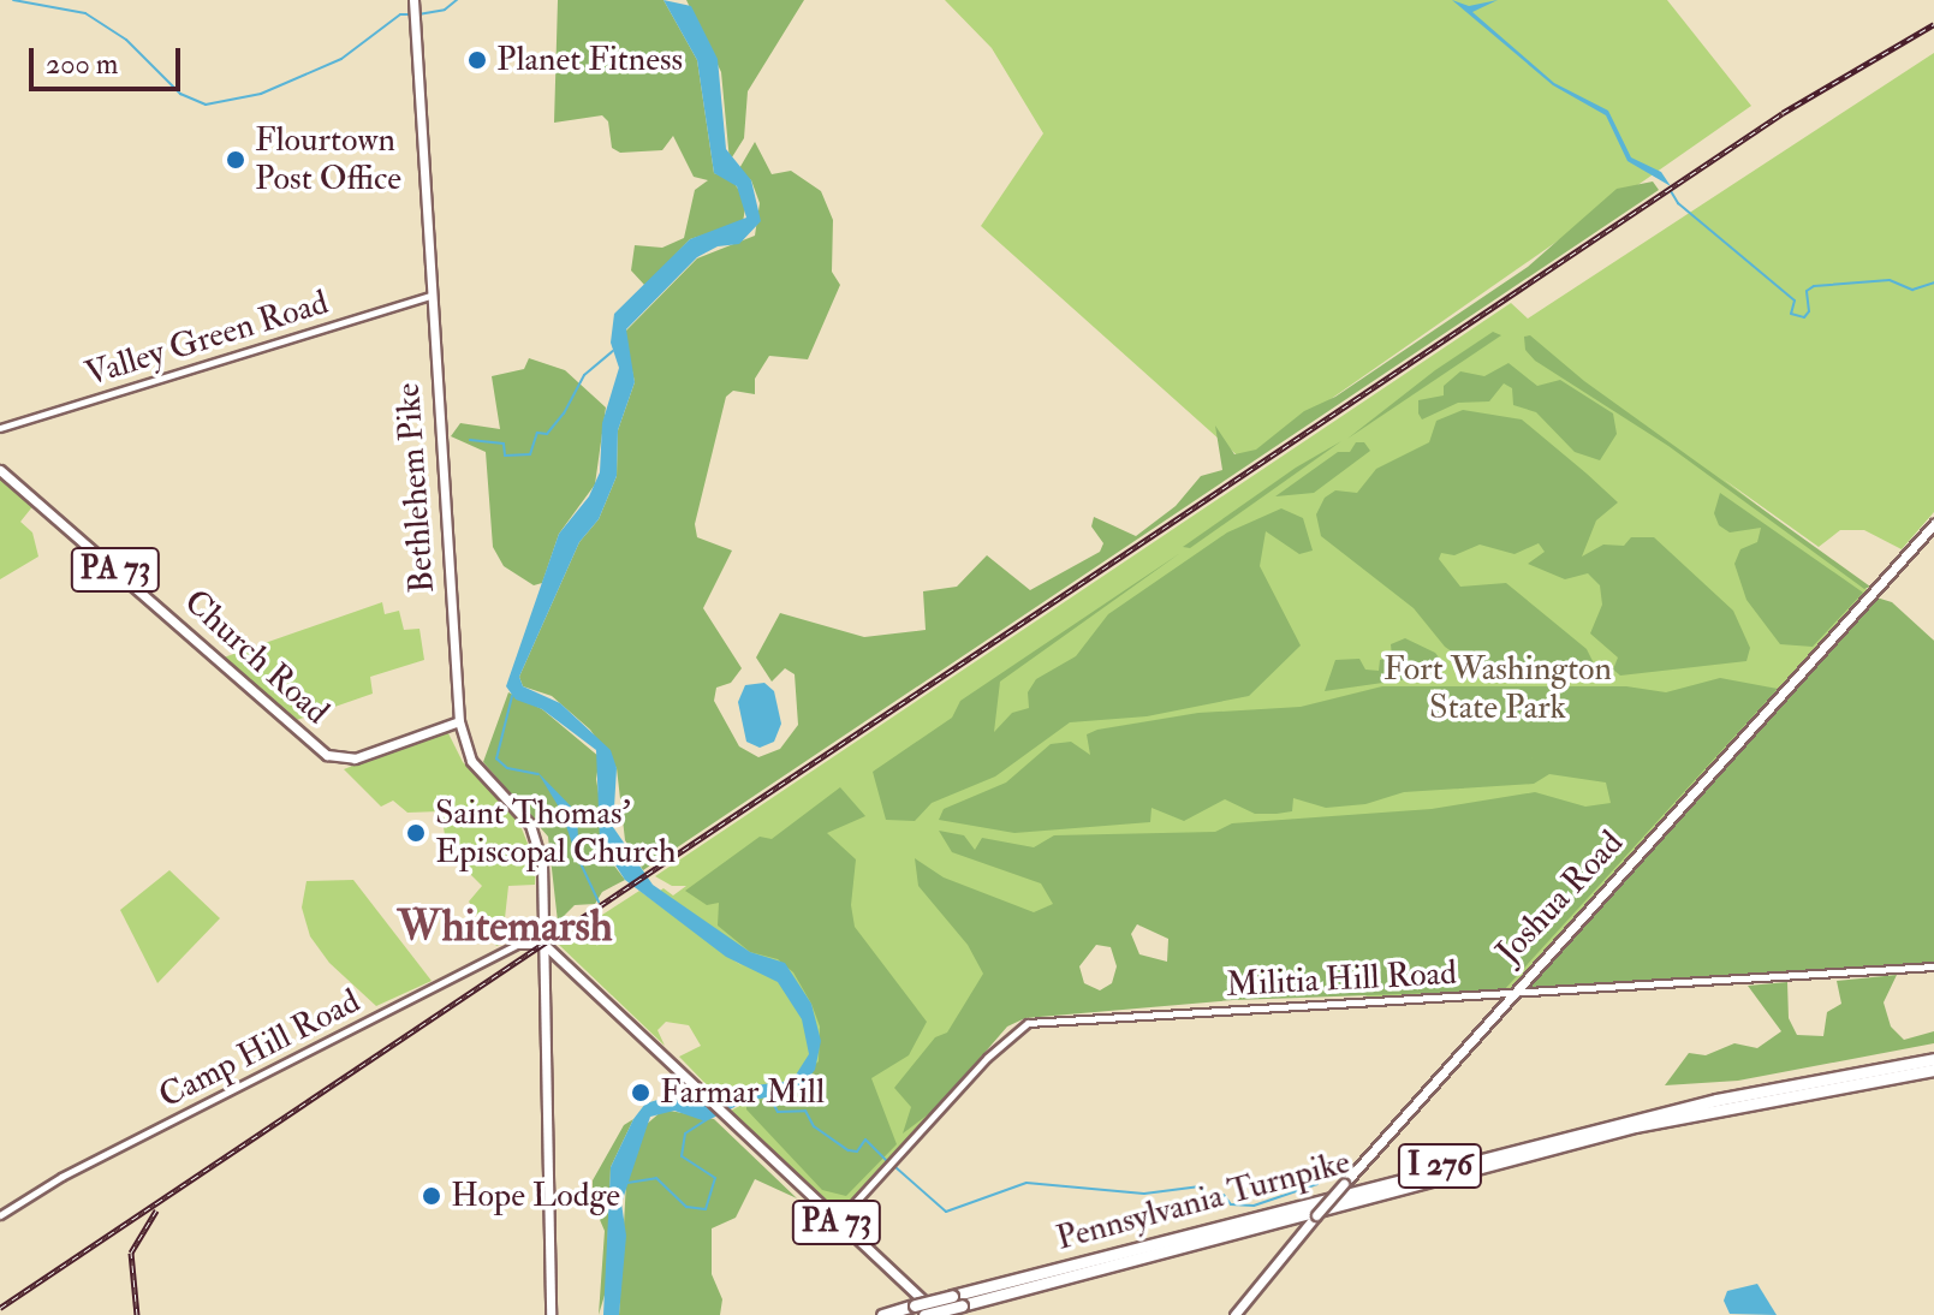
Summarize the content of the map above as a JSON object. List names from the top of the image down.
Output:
{
  "streets": {
    "highway": ["I 276", "Pennsylvania Turnpike"],
    "main road": [
      "Bethlehem Pike",
      "PA 73",
      "Church Road",
      "Joshua Road"
    ],
    "street": ["Valley Green Road", "Militia Hill Road", "Camp Hill Road"]
  },
  "crossings": [
    ["Valley Green Road", "Bethlehem Pike"],
    ["Bethlehem Pike", "PA 73"],
    ["Bethlehem Pike", "Church Road"],
    ["Bethlehem Pike", "Camp Hill Road"],
    ["PA 73", "Militia Hill Road"],
    ["PA 73", "Camp Hill Road"],
    ["Joshua Road", "Militia Hill Road"]
  ],
  "districts": ["Whitemarsh"],
  "parks": ["Fort Washington State Park"],
  "places": [
    "Planet Fitness",
    "Flourtown Post Office",
    "Saint Thomas' Episcopal Church",
    "Farmar Mill",
    "Hope Lodge"
  ],
  "scale_bar": "200 m"
}
